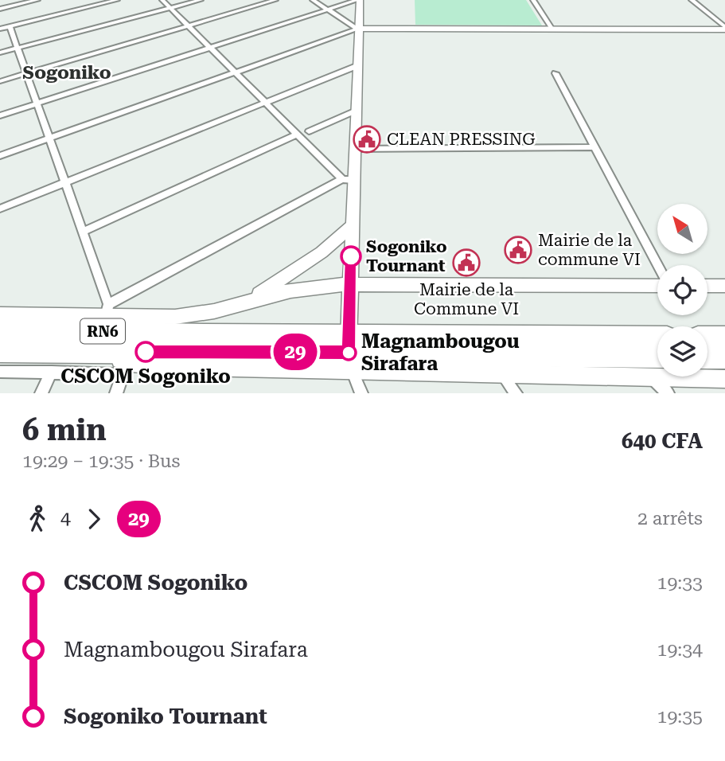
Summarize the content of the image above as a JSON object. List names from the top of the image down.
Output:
{
  "streets": {
    "highway": ["RN6"]
  },
  "districts": ["Sogoniko"],
  "places": {
    "public building": ["CLEAN PRESSING", "Mairie de la commune VI", "Mairie de la Commune VI"],
    "other": ["Sogoniko Tournant", "CSCOM Sogoniko", "Magnambougou Sirafara"]
  },
  "lines": ["bus line 29"],
  "north": "top left",
  "page": {
    "on_map": "29",
    "heading": ["6 min", "19:29 – 19:35 · Bus", "640 CFA"],
    "legs": ["4", "29", "2 arrêts"],
    "list": [
      {
        "name": "CSCOM Sogoniko",
        "value": "19:33"
      },
      {
        "name": "Magnambougou Sirafara",
        "value": "19:34"
      },
      {
        "name": "Sogoniko Tournant",
        "value": "19:35"
      }
    ]
  }
}
